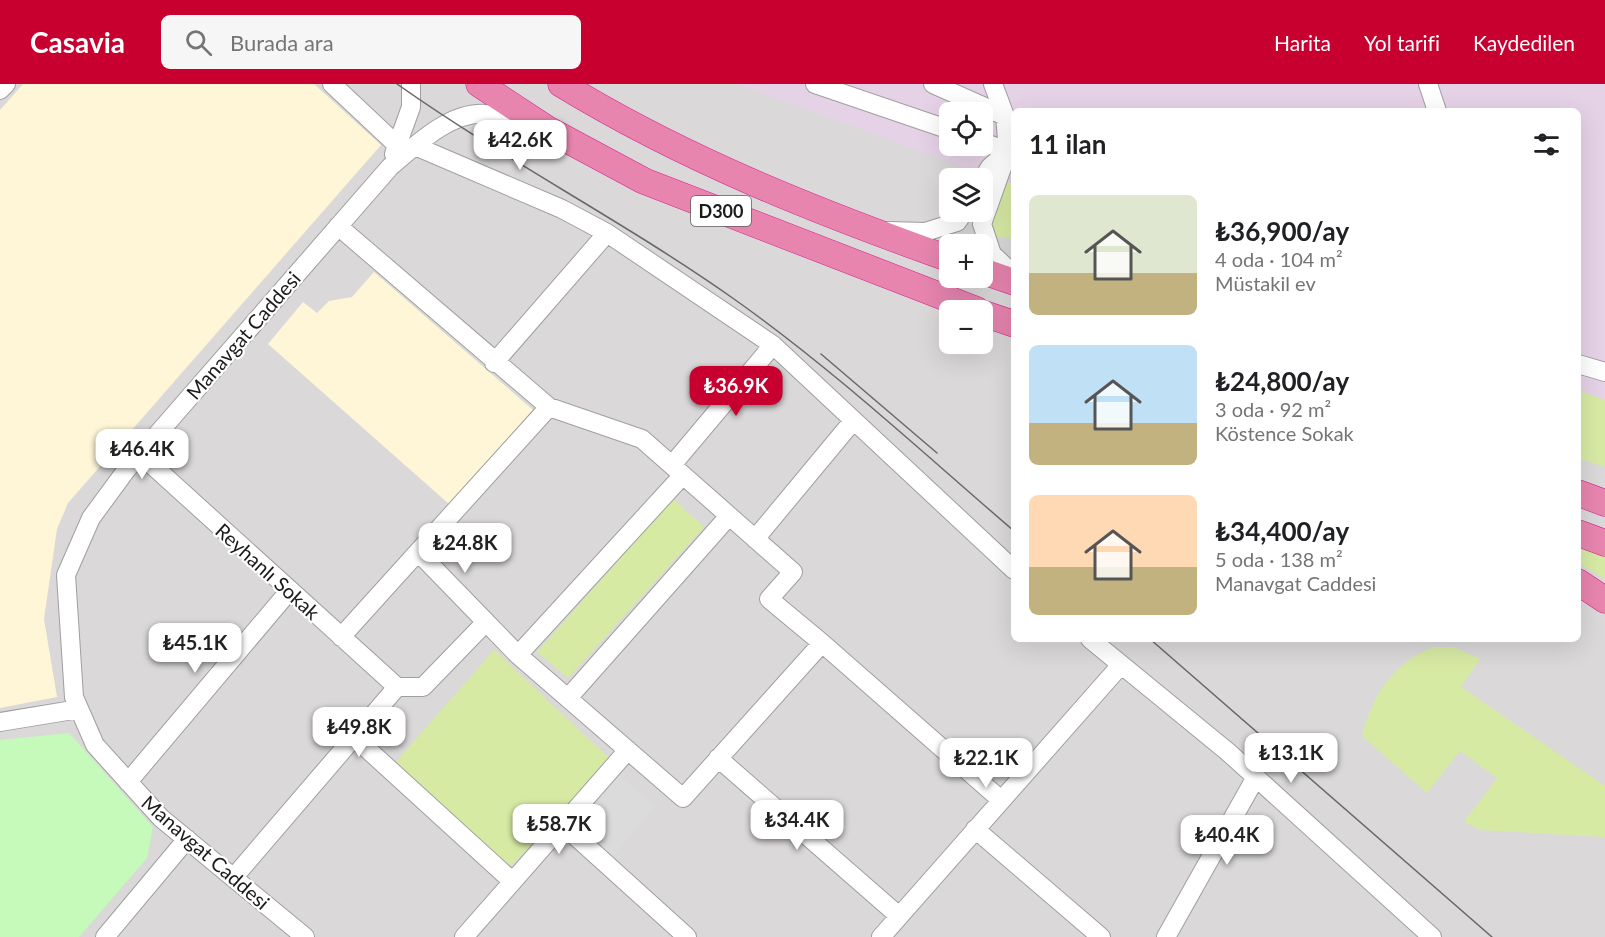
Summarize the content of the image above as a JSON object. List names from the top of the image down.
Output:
{
  "streets": {
    "highway": ["D300"],
    "street": ["Manavgat Caddesi", "Reyhanlı Sokak"]
  },
  "crossings": [
    ["Manavgat Caddesi", "Reyhanlı Sokak"]
  ],
  "page": {
    "header": "Casavia",
    "search": "Burada ara",
    "nav": ["Harita", "Yol tarifi", "Kaydedilen"],
    "map_buttons": ["+", "−"],
    "heading": "11 ilan",
    "price": [
      "₺42.6K",
      "₺36.9K",
      "₺46.4K",
      "₺24.8K",
      "₺45.1K",
      "₺49.8K",
      "₺13.1K",
      "₺22.1K",
      "₺34.4K",
      "₺58.7K",
      "₺40.4K"
    ],
    "list": [
      {
        "name": "₺36,900/ay",
        "note": "4 oda · 104 m² · Müstakil ev"
      },
      {
        "name": "₺24,800/ay",
        "note": "3 oda · 92 m² · Köstence Sokak"
      },
      {
        "name": "₺34,400/ay",
        "note": "5 oda · 138 m² · Manavgat Caddesi"
      }
    ]
  }
}
